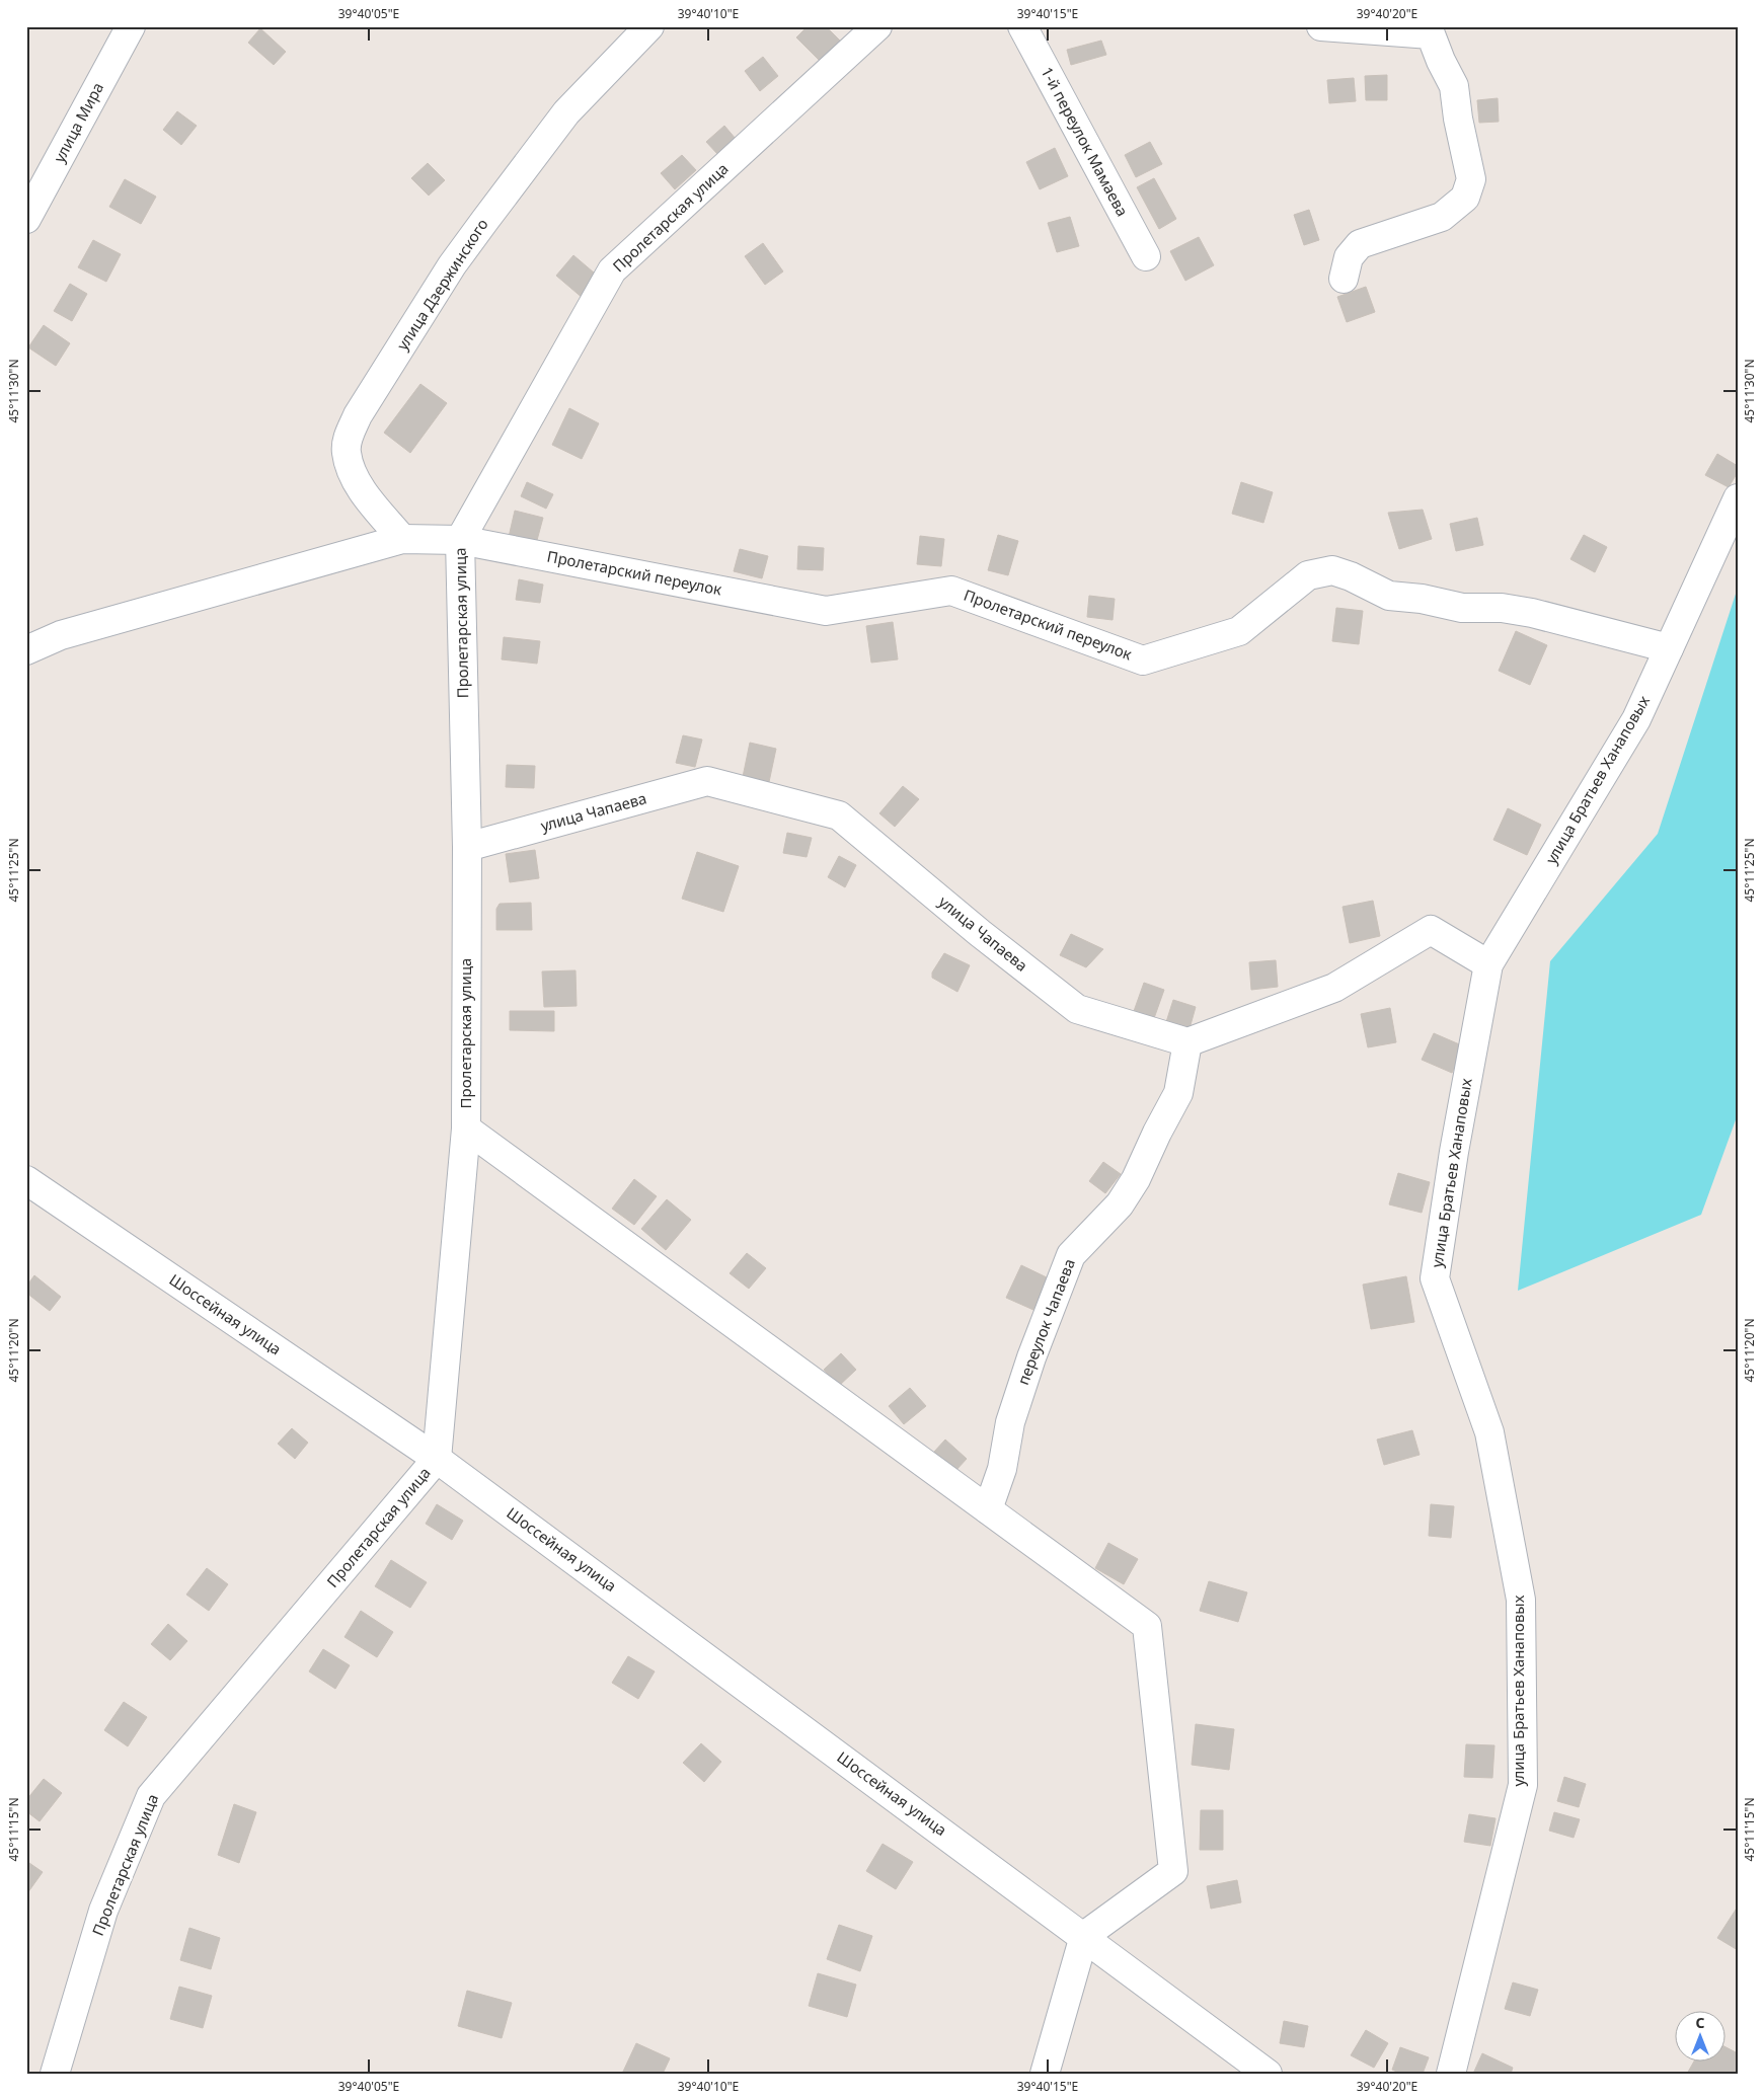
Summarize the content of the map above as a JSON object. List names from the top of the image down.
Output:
{
  "streets": {
    "street": [
      "улица Мира",
      "1-й переулок Мамаева",
      "Пролетарская улица",
      "улица Дзержинского",
      "Пролетарский переулок",
      "улица Братьев Ханаповых",
      "улица Чапаева",
      "Шоссейная улица",
      "переулок Чапаева"
    ]
  },
  "crossings": [
    ["Пролетарская улица", "Пролетарский переулок"],
    ["Пролетарская улица", "улица Чапаева"],
    ["Пролетарская улица", "Шоссейная улица"],
    ["улица Дзержинского", "Пролетарский переулок"],
    ["Пролетарский переулок", "улица Братьев Ханаповых"],
    ["улица Чапаева", "переулок Чапаева"]
  ],
  "north": "top",
  "coordinates": [
    "39°40'05\"E",
    "39°40'10\"E",
    "39°40'15\"E",
    "39°40'20\"E",
    "45°11'30\"N",
    "45°11'25\"N",
    "45°11'20\"N",
    "45°11'15\"N"
  ]
}
